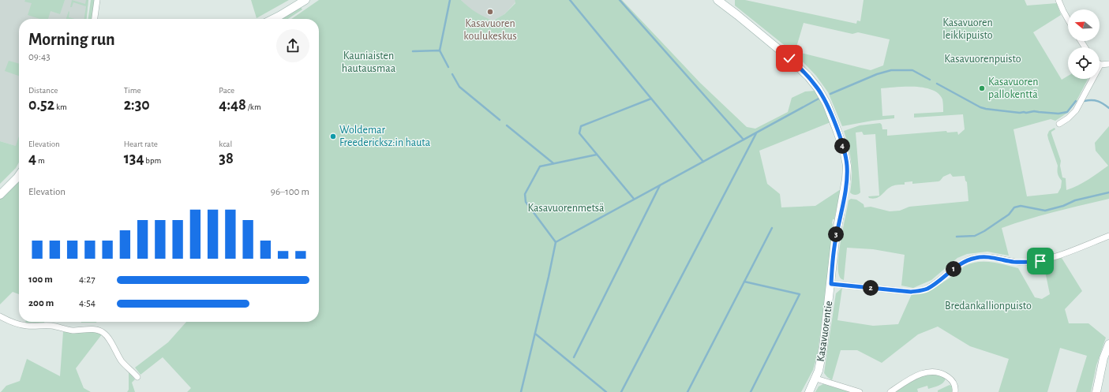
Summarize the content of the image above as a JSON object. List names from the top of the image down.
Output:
{
  "streets": {
    "street": ["Kasavuorentie"]
  },
  "parks": [
    "Kasavuoren leikkipuisto",
    "Kauniaisten hautausmaa",
    "Kasavuorenpuisto",
    "Kasavuorenmetsä",
    "Bredankallionpuisto"
  ],
  "places": ["Kasavuoren koulukeskus", "Kasavuoren pallokenttä", "Woldemar Freedericksz:in hauta"],
  "north": "left",
  "page": {
    "heading": ["Morning run", "09:43"],
    "stats": [
      ["Distance", "0.52 km"],
      ["Time", "2:30"],
      ["Pace", "4:48 /km"],
      ["Elevation", "4 m"],
      ["Heart rate", "134 bpm"],
      ["kcal", "38"]
    ],
    "pins": [
      "4",
      "3",
      "1",
      "2"
    ],
    "chart": ["Elevation", "96–100 m"],
    "list": [
      {
        "name": "100 m",
        "note": "4:27"
      },
      {
        "name": "200 m",
        "note": "4:54"
      }
    ]
  }
}
